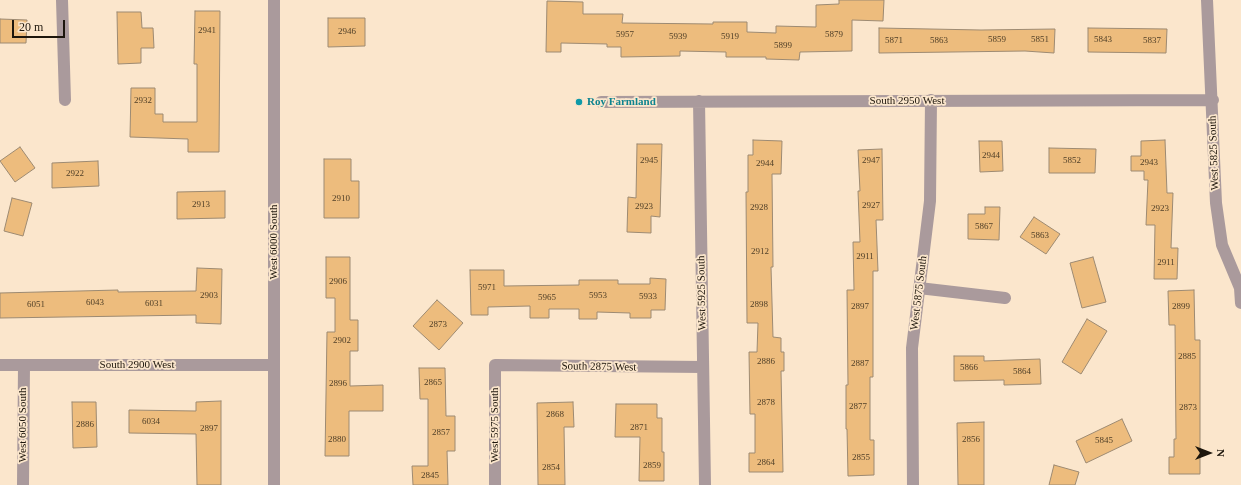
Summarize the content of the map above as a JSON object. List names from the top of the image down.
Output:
{
  "streets": {
    "street": [
      "South 2950 West",
      "West 5825 South",
      "West 6000 South",
      "West 5925 South",
      "West 5875 South",
      "South 2900 West",
      "South 2875 West",
      "West 6050 South",
      "West 5975 South"
    ]
  },
  "crossings": [
    ["South 2950 West", "West 5825 South"],
    ["South 2950 West", "West 5925 South"],
    ["South 2950 West", "West 5875 South"],
    ["West 6000 South", "South 2900 West"],
    ["West 5925 South", "South 2875 West"],
    ["South 2900 West", "West 6050 South"],
    ["South 2875 West", "West 5975 South"]
  ],
  "places": ["Roy Farmland"],
  "house_numbers": [
    "2941",
    "2946",
    "5957",
    "5879",
    "5939",
    "5919",
    "5859",
    "5851",
    "5843",
    "5871",
    "5863",
    "5837",
    "5899",
    "2932",
    "2944",
    "2945",
    "2947",
    "5852",
    "2943",
    "2944",
    "2922",
    "2910",
    "2913",
    "2927",
    "2923",
    "2928",
    "2923",
    "5867",
    "5863",
    "2912",
    "2911",
    "2911",
    "2906",
    "5971",
    "2903",
    "5953",
    "5933",
    "5965",
    "6043",
    "6031",
    "6051",
    "2898",
    "2897",
    "2899",
    "2873",
    "2902",
    "2885",
    "2886",
    "2887",
    "5866",
    "5864",
    "2865",
    "2896",
    "2878",
    "2877",
    "2873",
    "2868",
    "6034",
    "2886",
    "2871",
    "2897",
    "2857",
    "2880",
    "2856",
    "5845",
    "2855",
    "2864",
    "2859",
    "2854",
    "2845"
  ],
  "scale_bar": "20 m",
  "north": "right"
}
